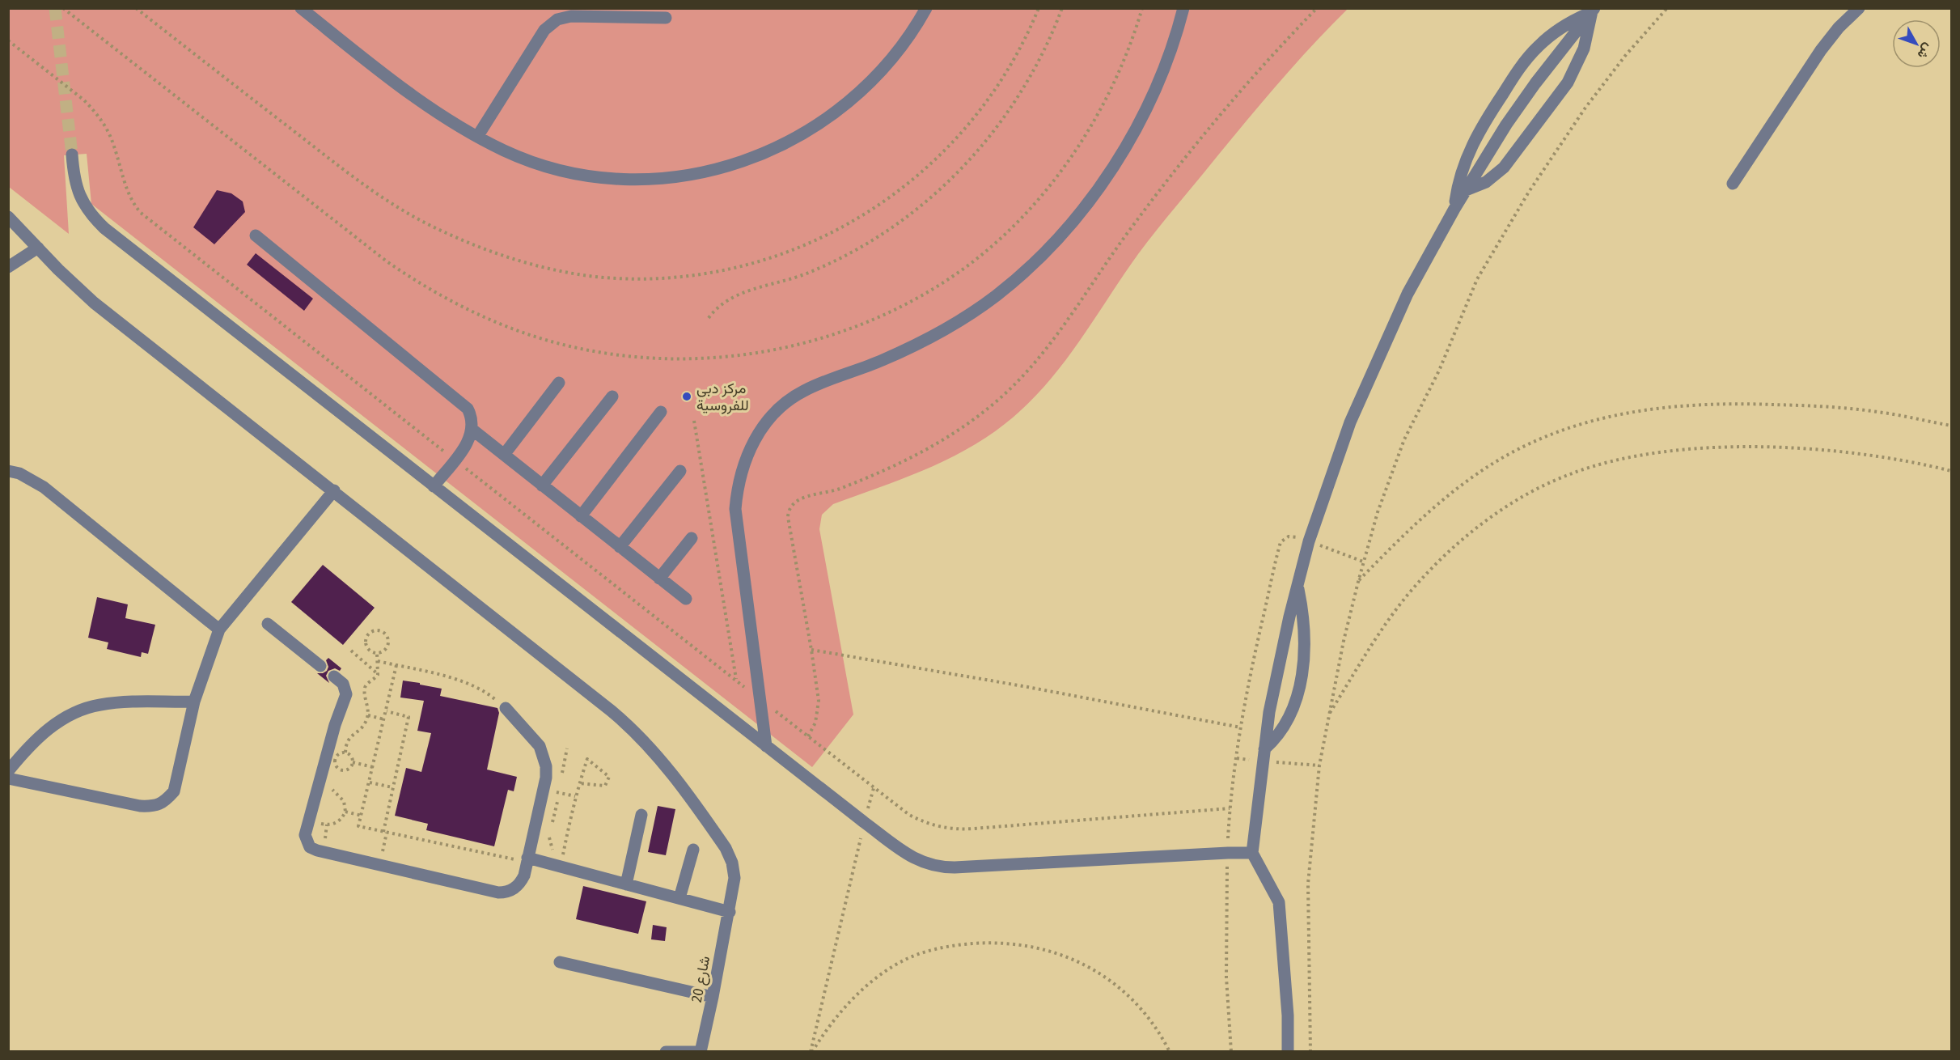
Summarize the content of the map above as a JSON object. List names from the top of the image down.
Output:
{
  "streets": {
    "street": ["شارع 20"]
  },
  "places": ["مركز دبي للفروسية"],
  "north": "bottom right"
}
